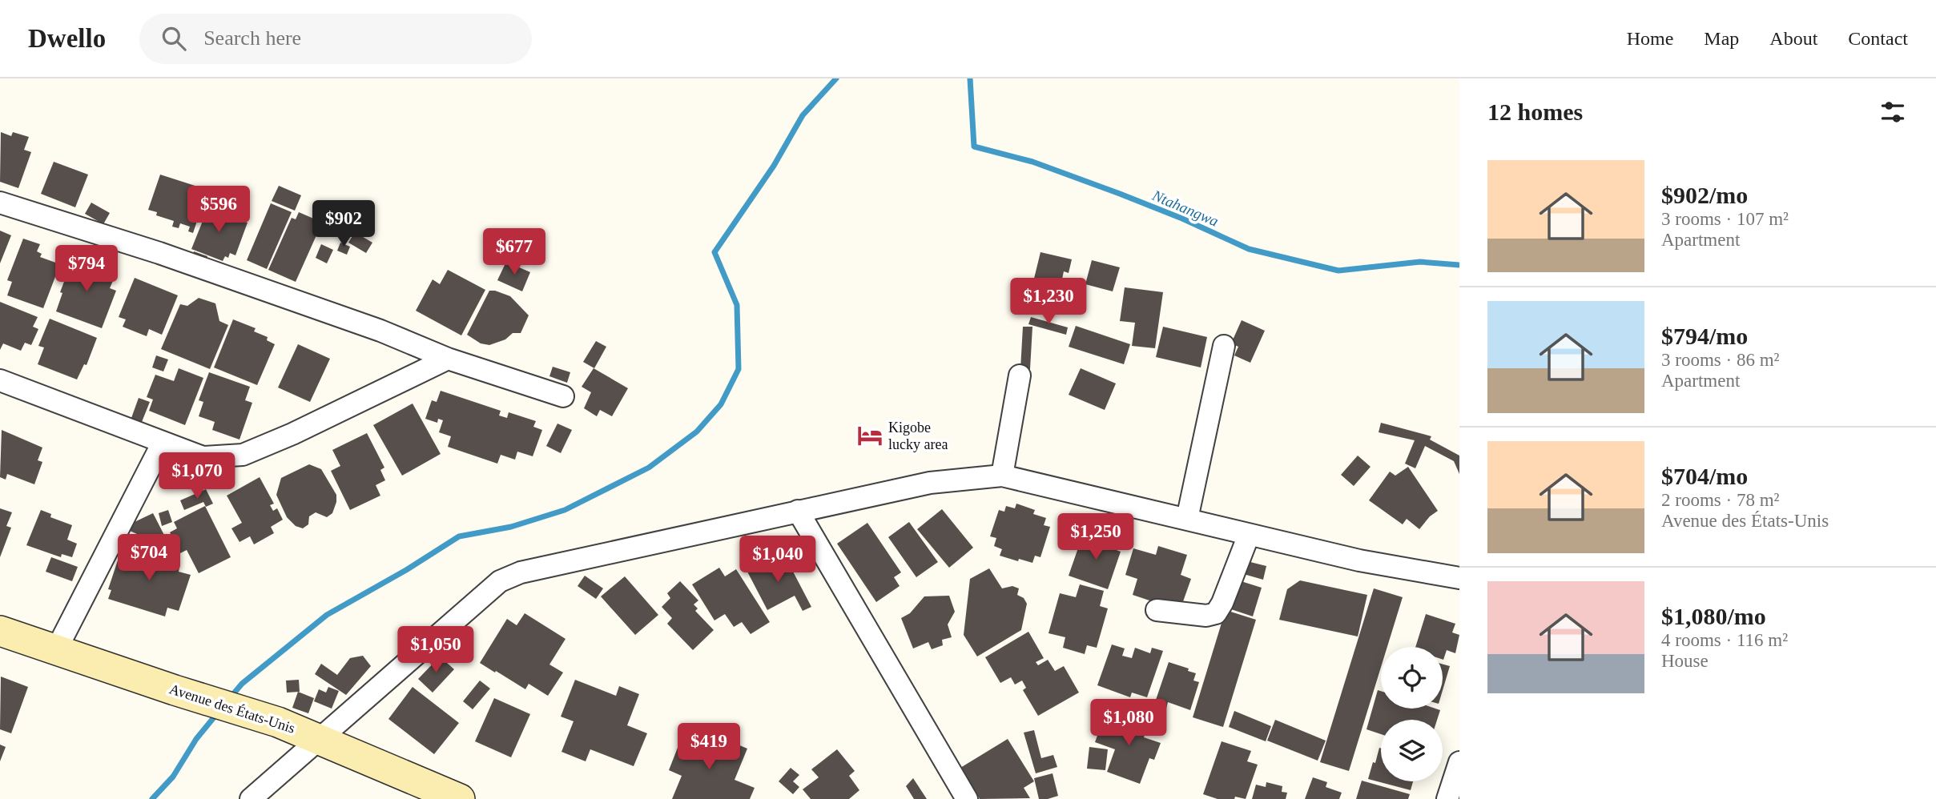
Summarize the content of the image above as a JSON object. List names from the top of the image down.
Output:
{
  "streets": {
    "street": ["Avenue des États-Unis"]
  },
  "water": ["Ntahangwa"],
  "places": {
    "hotel": ["Kigobe lucky area"]
  },
  "page": {
    "header": "Dwello",
    "search": "Search here",
    "nav": [
      "Home",
      "Map",
      "About",
      "Contact"
    ],
    "heading": "12 homes",
    "list": [
      {
        "name": "$902/mo",
        "note": "3 rooms · 107 m² · Apartment"
      },
      {
        "name": "$794/mo",
        "note": "3 rooms · 86 m² · Apartment"
      },
      {
        "name": "$704/mo",
        "note": "2 rooms · 78 m² · Avenue des États-Unis"
      },
      {
        "name": "$1,080/mo",
        "note": "4 rooms · 116 m² · House"
      }
    ],
    "price": [
      "$596",
      "$902",
      "$677",
      "$794",
      "$1,230",
      "$1,070",
      "$1,250",
      "$704",
      "$1,040",
      "$1,050",
      "$1,080",
      "$419"
    ]
  }
}
